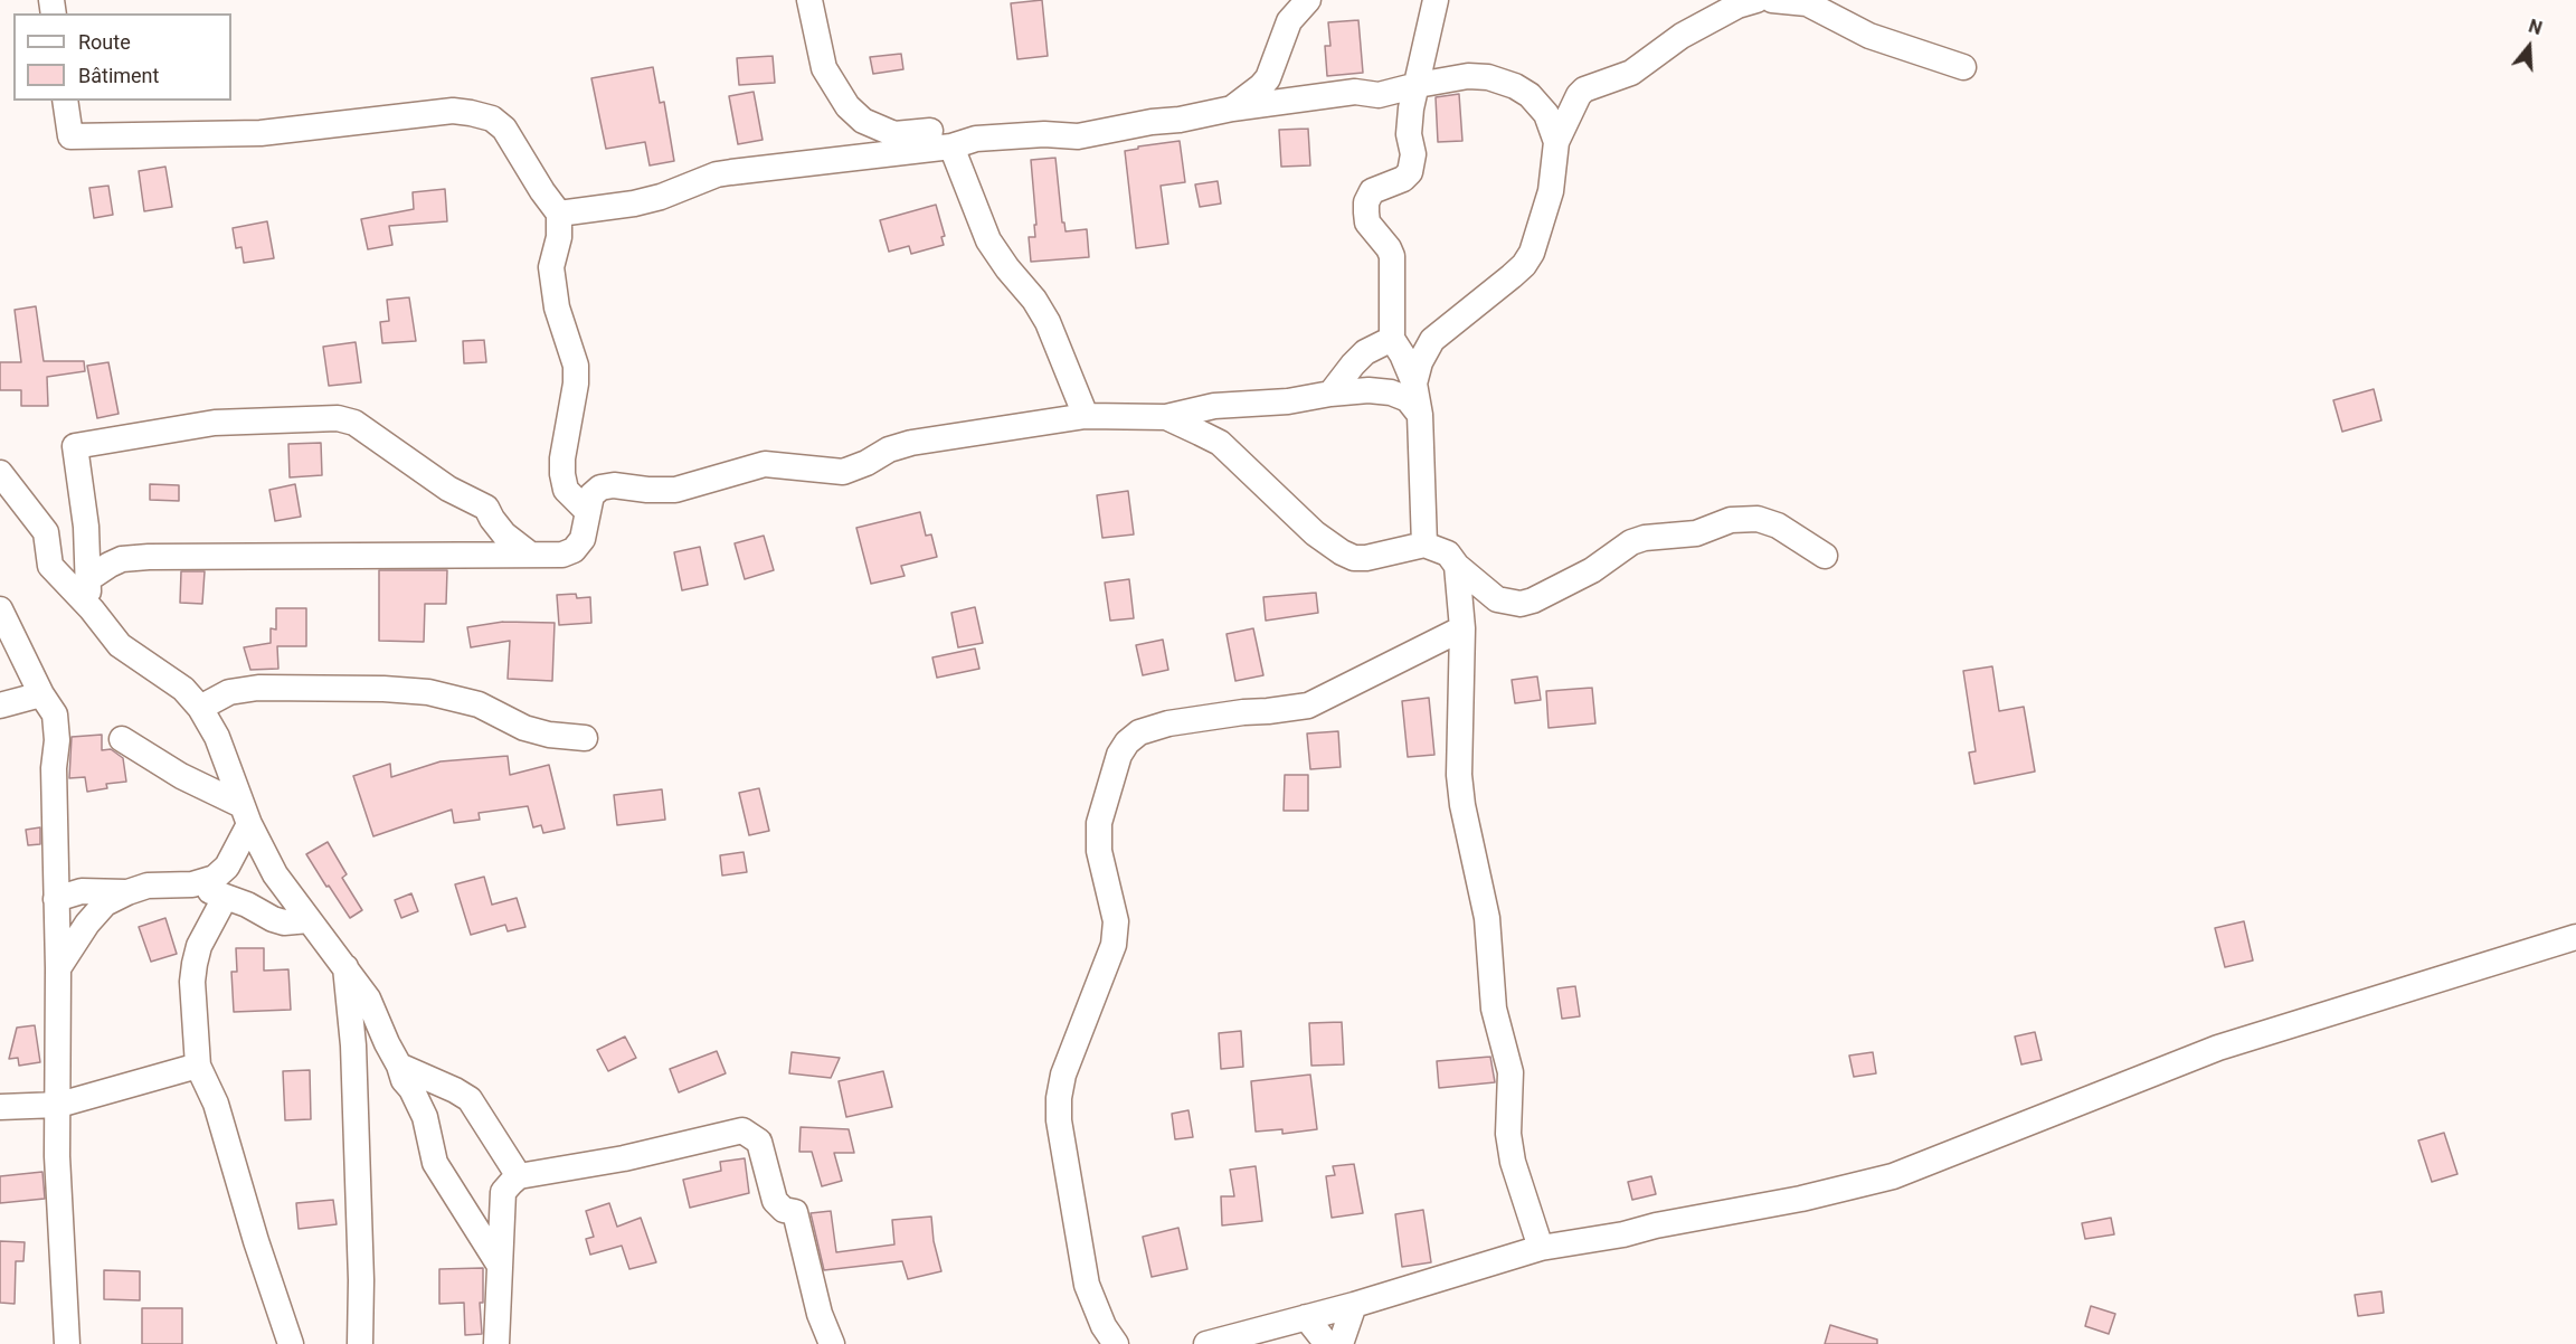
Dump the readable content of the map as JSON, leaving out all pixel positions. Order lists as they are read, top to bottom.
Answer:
{
  "legend": ["Route", "Bâtiment"],
  "north": "top"
}
